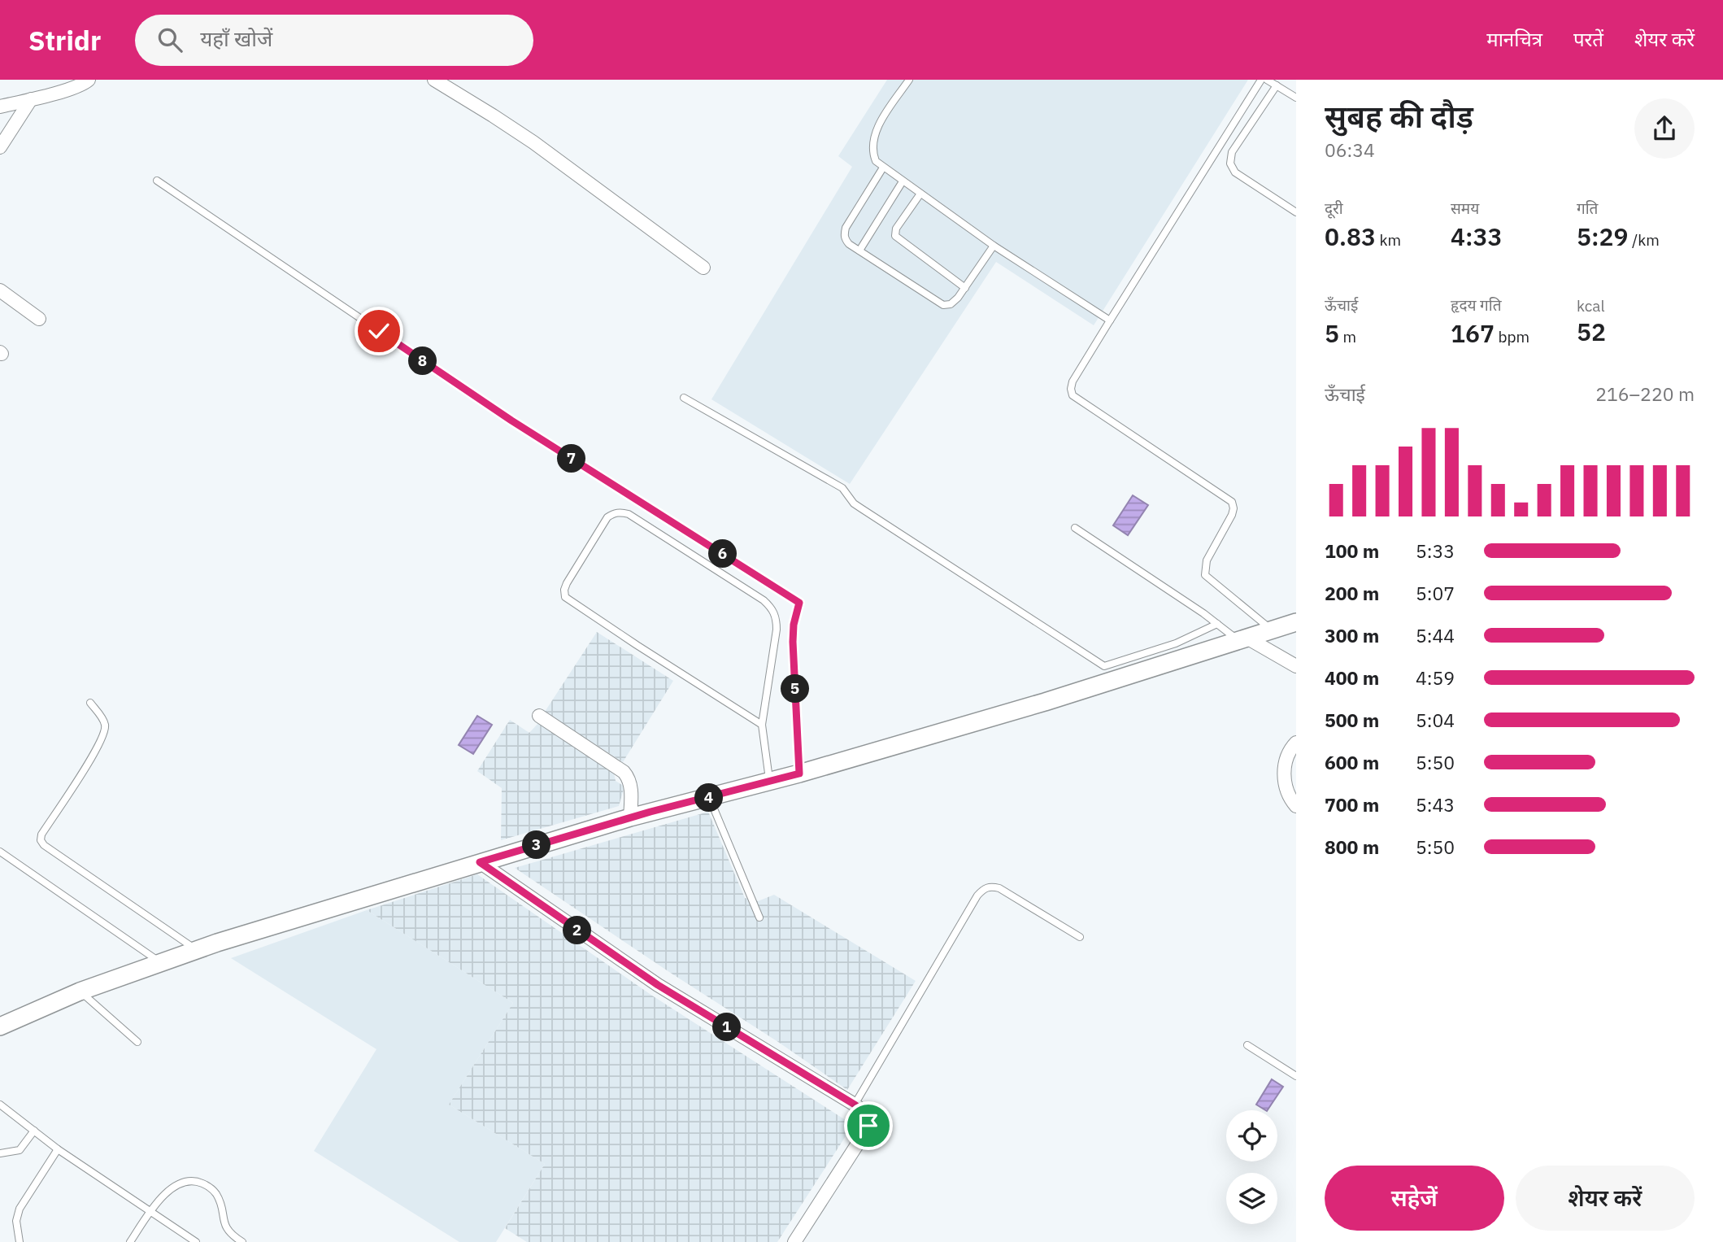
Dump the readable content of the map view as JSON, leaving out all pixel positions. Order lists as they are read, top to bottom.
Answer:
{
  "page": {
    "header": "Stridr",
    "search": "यहाँ खोजें",
    "nav": ["मानचित्र", "परतें", "शेयर करें"],
    "heading": ["सुबह की दौड़", "06:34"],
    "stats": [
      ["दूरी", "0.83 km"],
      ["समय", "4:33"],
      ["गति", "5:29 /km"],
      ["ऊँचाई", "5 m"],
      ["हृदय गति", "167 bpm"],
      ["kcal", "52"]
    ],
    "pins": [
      "8",
      "7",
      "6",
      "5",
      "4",
      "3",
      "2",
      "1"
    ],
    "chart": ["ऊँचाई", "216–220 m"],
    "list": [
      {
        "name": "100 m",
        "note": "5:33"
      },
      {
        "name": "200 m",
        "note": "5:07"
      },
      {
        "name": "300 m",
        "note": "5:44"
      },
      {
        "name": "400 m",
        "note": "4:59"
      },
      {
        "name": "500 m",
        "note": "5:04"
      },
      {
        "name": "600 m",
        "note": "5:50"
      },
      {
        "name": "700 m",
        "note": "5:43"
      },
      {
        "name": "800 m",
        "note": "5:50"
      }
    ],
    "buttons": ["सहेजें", "शेयर करें"]
  }
}
